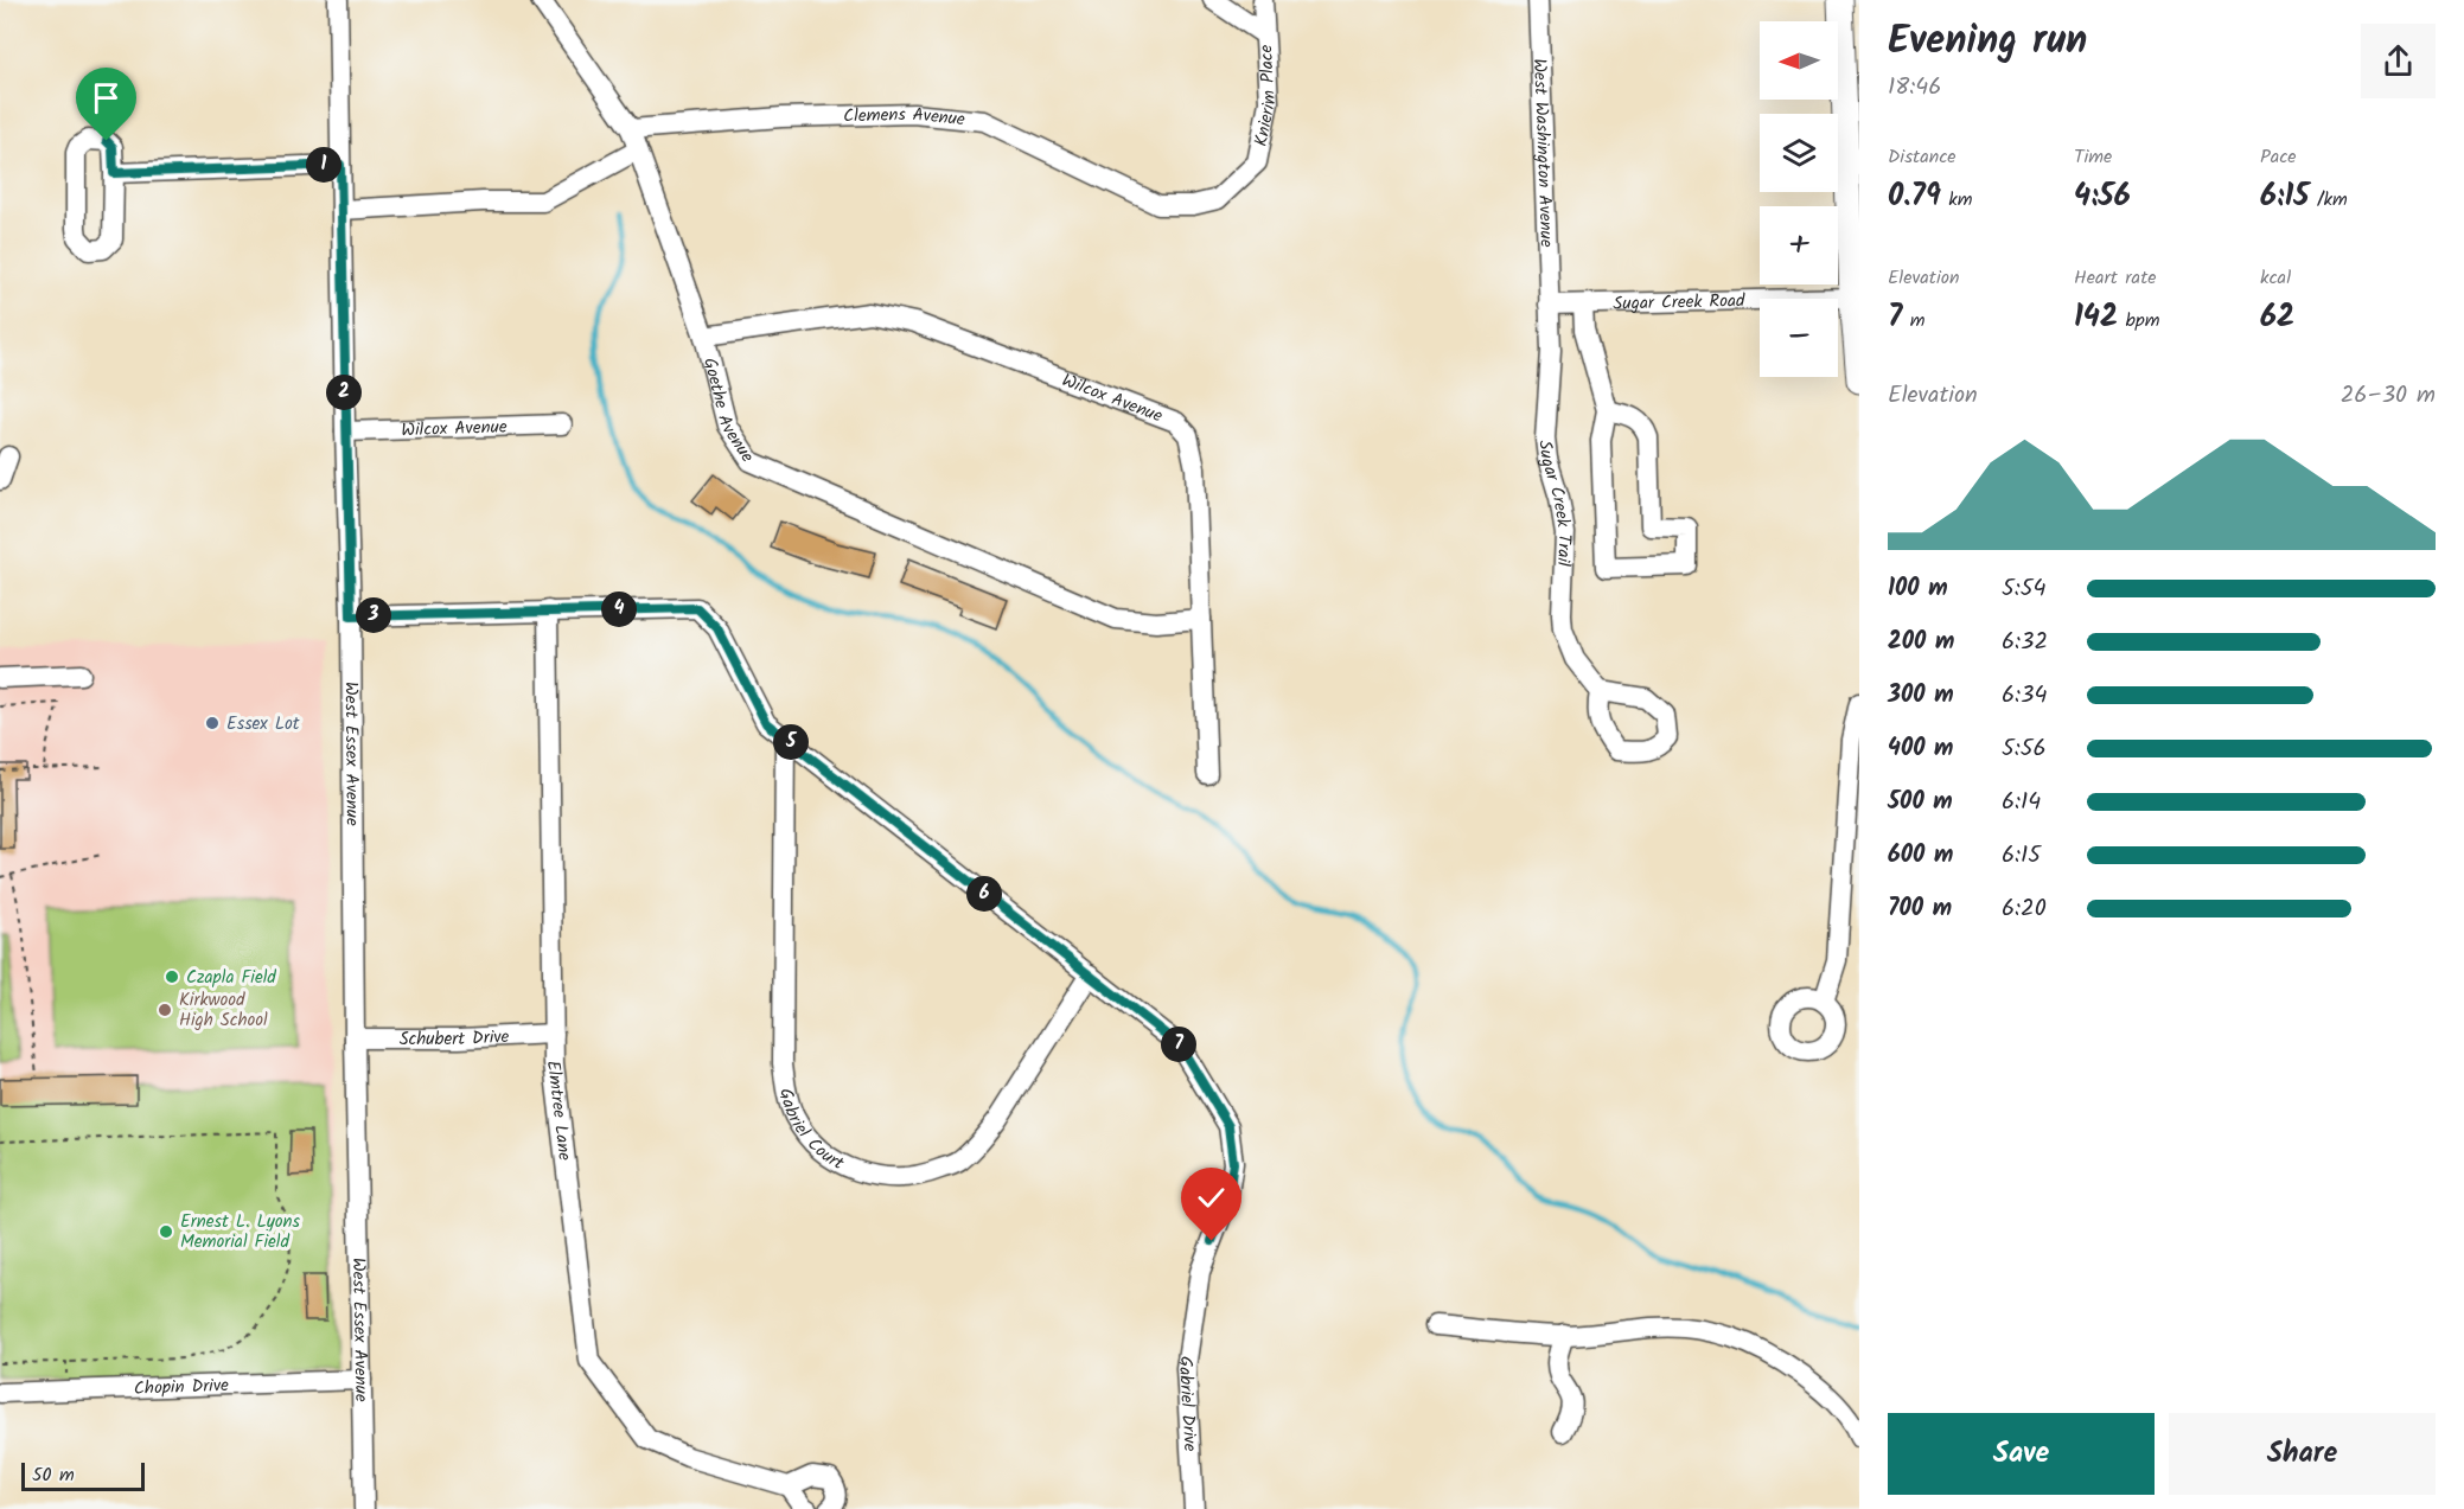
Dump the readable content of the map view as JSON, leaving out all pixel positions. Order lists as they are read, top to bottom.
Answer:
{
  "streets": {
    "street": [
      "Knierim Place",
      "Clemens Avenue",
      "West Washington Avenue",
      "Sugar Creek Road",
      "Wilcox Avenue",
      "Goethe Avenue",
      "Sugar Creek Trail",
      "West Essex Avenue",
      "Schubert Drive",
      "Elmtree Lane",
      "Gabriel Court",
      "Chopin Drive",
      "Gabriel Drive"
    ]
  },
  "crossings": [
    ["Knierim Place", "Clemens Avenue"],
    ["Clemens Avenue", "Goethe Avenue"],
    ["West Washington Avenue", "Sugar Creek Road"],
    ["West Washington Avenue", "Sugar Creek Trail"],
    ["Sugar Creek Road", "Sugar Creek Trail"],
    ["Wilcox Avenue", "Goethe Avenue"],
    ["Wilcox Avenue", "West Essex Avenue"],
    ["West Essex Avenue", "Schubert Drive"],
    ["West Essex Avenue", "Chopin Drive"],
    ["West Essex Avenue", "Gabriel Drive"],
    ["Schubert Drive", "Elmtree Lane"],
    ["Elmtree Lane", "Gabriel Drive"],
    ["Gabriel Court", "Gabriel Drive"]
  ],
  "places": [
    "Essex Lot",
    "Czapla Field",
    "Kirkwood High School",
    "Ernest L. Lyons Memorial Field"
  ],
  "scale_bar": "50 m",
  "north": "left",
  "page": {
    "heading": ["Evening run", "18:46"],
    "map_buttons": ["+", "−"],
    "stats": [
      ["Distance", "0.79 km"],
      ["Time", "4:56"],
      ["Pace", "6:15 /km"],
      ["Elevation", "7 m"],
      ["Heart rate", "142 bpm"],
      ["kcal", "62"]
    ],
    "pins": [
      "1",
      "2",
      "4",
      "3",
      "5",
      "6",
      "7"
    ],
    "chart": ["Elevation", "26–30 m"],
    "list": [
      {
        "name": "100 m",
        "note": "5:54"
      },
      {
        "name": "200 m",
        "note": "6:32"
      },
      {
        "name": "300 m",
        "note": "6:34"
      },
      {
        "name": "400 m",
        "note": "5:56"
      },
      {
        "name": "500 m",
        "note": "6:14"
      },
      {
        "name": "600 m",
        "note": "6:15"
      },
      {
        "name": "700 m",
        "note": "6:20"
      }
    ],
    "buttons": ["Save", "Share"],
    "scale": "50 m"
  }
}
